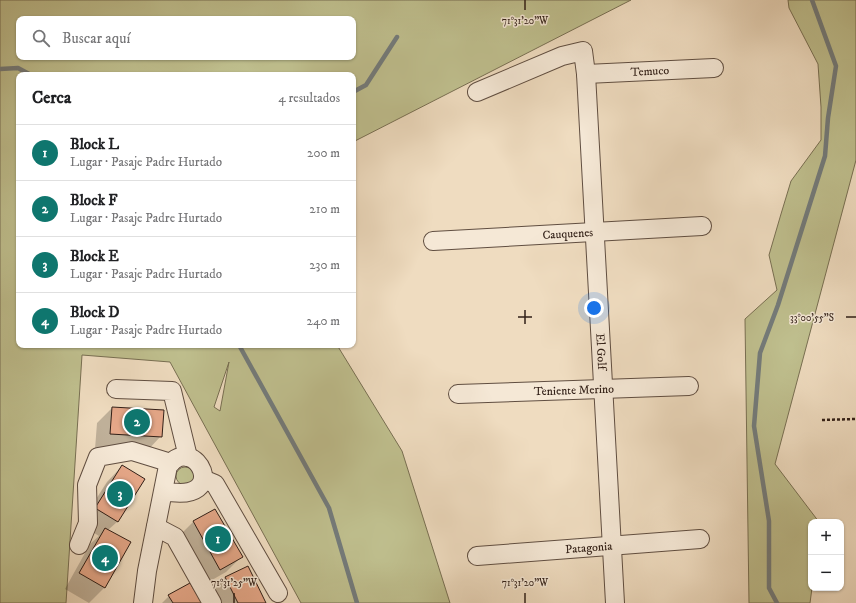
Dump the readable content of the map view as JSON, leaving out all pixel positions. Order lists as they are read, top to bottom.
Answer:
{
  "streets": {
    "street": [
      "Temuco",
      "Cauquenes",
      "El Golf",
      "Teniente Merino",
      "Patagonia"
    ]
  },
  "crossings": [
    ["Temuco", "El Golf"],
    ["Cauquenes", "El Golf"],
    ["El Golf", "Teniente Merino"],
    ["El Golf", "Patagonia"]
  ],
  "page": {
    "search": "Buscar aquí",
    "heading": ["Cerca", "4 resultados"],
    "list": [
      {
        "mark": "1",
        "name": "Block L",
        "note": "Lugar · Pasaje Padre Hurtado",
        "value": "200 m"
      },
      {
        "mark": "2",
        "name": "Block F",
        "note": "Lugar · Pasaje Padre Hurtado",
        "value": "210 m"
      },
      {
        "mark": "3",
        "name": "Block E",
        "note": "Lugar · Pasaje Padre Hurtado",
        "value": "230 m"
      },
      {
        "mark": "4",
        "name": "Block D",
        "note": "Lugar · Pasaje Padre Hurtado",
        "value": "240 m"
      }
    ],
    "pins": [
      "2",
      "3",
      "1",
      "4"
    ],
    "map_buttons": ["+", "−"]
  },
  "coordinates": ["71°31'20\"W", "33°00'55\"S", "71°31'25\"W"]
}
